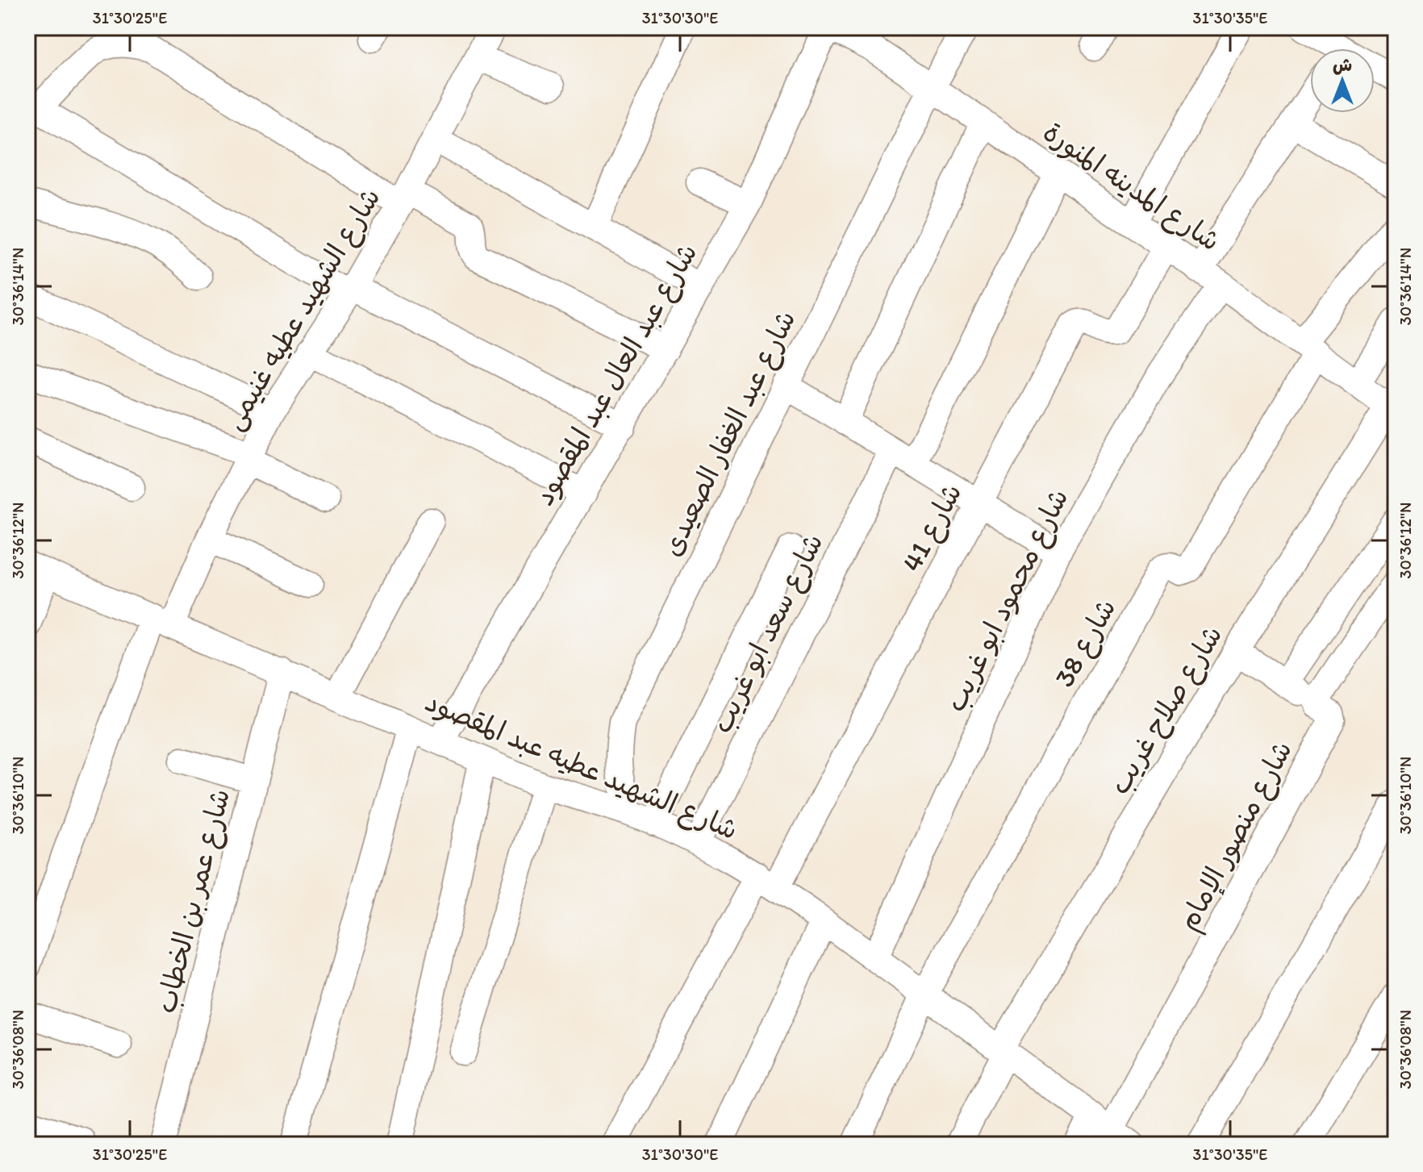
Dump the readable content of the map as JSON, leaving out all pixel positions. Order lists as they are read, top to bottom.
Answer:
{
  "streets": {
    "street": [
      "شارع المدينه المنورة",
      "شارع الشهيد عطيه غنيمى",
      "شارع عبد العال عبد المقصود",
      "شارع عبد الغفار الصعيدى",
      "شارع 41",
      "شارع محمود ابو غريب",
      "شارع سعد ابو غريب",
      "شارع 38",
      "شارع صلاح غريب",
      "شارع الشهيد عطيه عبد المقصود",
      "شارع منصور الإمام",
      "شارع عمر بن الخطاب"
    ]
  },
  "crossings": [
    ["شارع المدينه المنورة", "شارع عبد العال عبد المقصود"],
    ["شارع المدينه المنورة", "شارع عبد الغفار الصعيدى"],
    ["شارع المدينه المنورة", "شارع 41"],
    ["شارع المدينه المنورة", "شارع محمود ابو غريب"],
    ["شارع المدينه المنورة", "شارع سعد ابو غريب"],
    ["شارع المدينه المنورة", "شارع 38"],
    ["شارع المدينه المنورة", "شارع صلاح غريب"],
    ["شارع الشهيد عطيه غنيمى", "شارع الشهيد عطيه عبد المقصود"],
    ["شارع عبد العال عبد المقصود", "شارع الشهيد عطيه عبد المقصود"],
    ["شارع عبد الغفار الصعيدى", "شارع الشهيد عطيه عبد المقصود"],
    ["شارع 41", "شارع الشهيد عطيه عبد المقصود"],
    ["شارع محمود ابو غريب", "شارع الشهيد عطيه عبد المقصود"],
    ["شارع سعد ابو غريب", "شارع الشهيد عطيه عبد المقصود"],
    ["شارع 38", "شارع الشهيد عطيه عبد المقصود"],
    ["شارع صلاح غريب", "شارع الشهيد عطيه عبد المقصود"],
    ["شارع الشهيد عطيه عبد المقصود", "شارع منصور الإمام"],
    ["شارع الشهيد عطيه عبد المقصود", "شارع عمر بن الخطاب"]
  ],
  "north": "top",
  "coordinates": [
    "31°30'25\"E",
    "31°30'30\"E",
    "31°30'35\"E",
    "30°36'14\"N",
    "30°36'12\"N",
    "30°36'10\"N",
    "30°36'08\"N"
  ]
}
